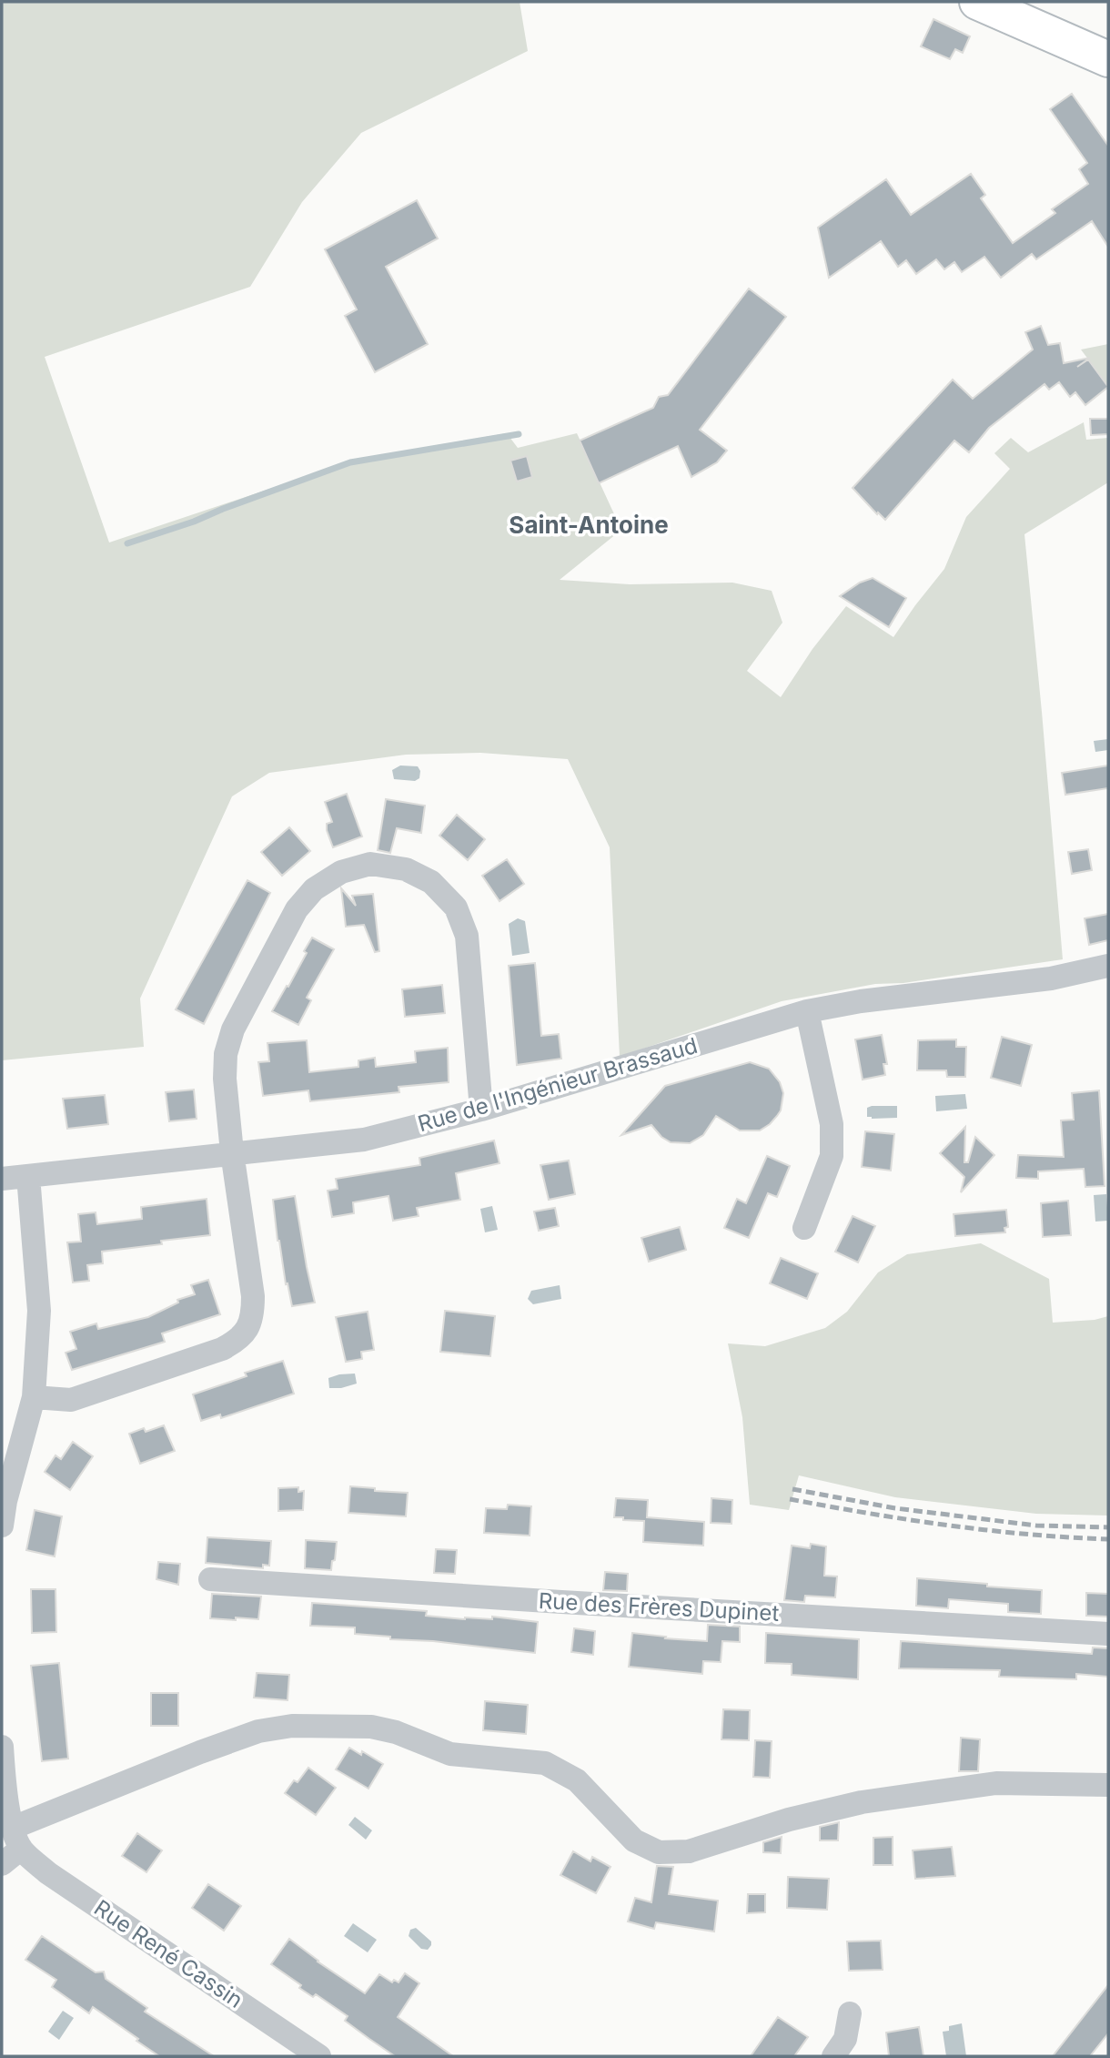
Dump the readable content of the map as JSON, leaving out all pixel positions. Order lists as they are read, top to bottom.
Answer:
{
  "streets": {
    "street": ["Rue de l'Ingénieur Brassaud", "Rue des Frères Dupinet", "Rue René Cassin"]
  },
  "districts": ["Saint-Antoine"]
}
